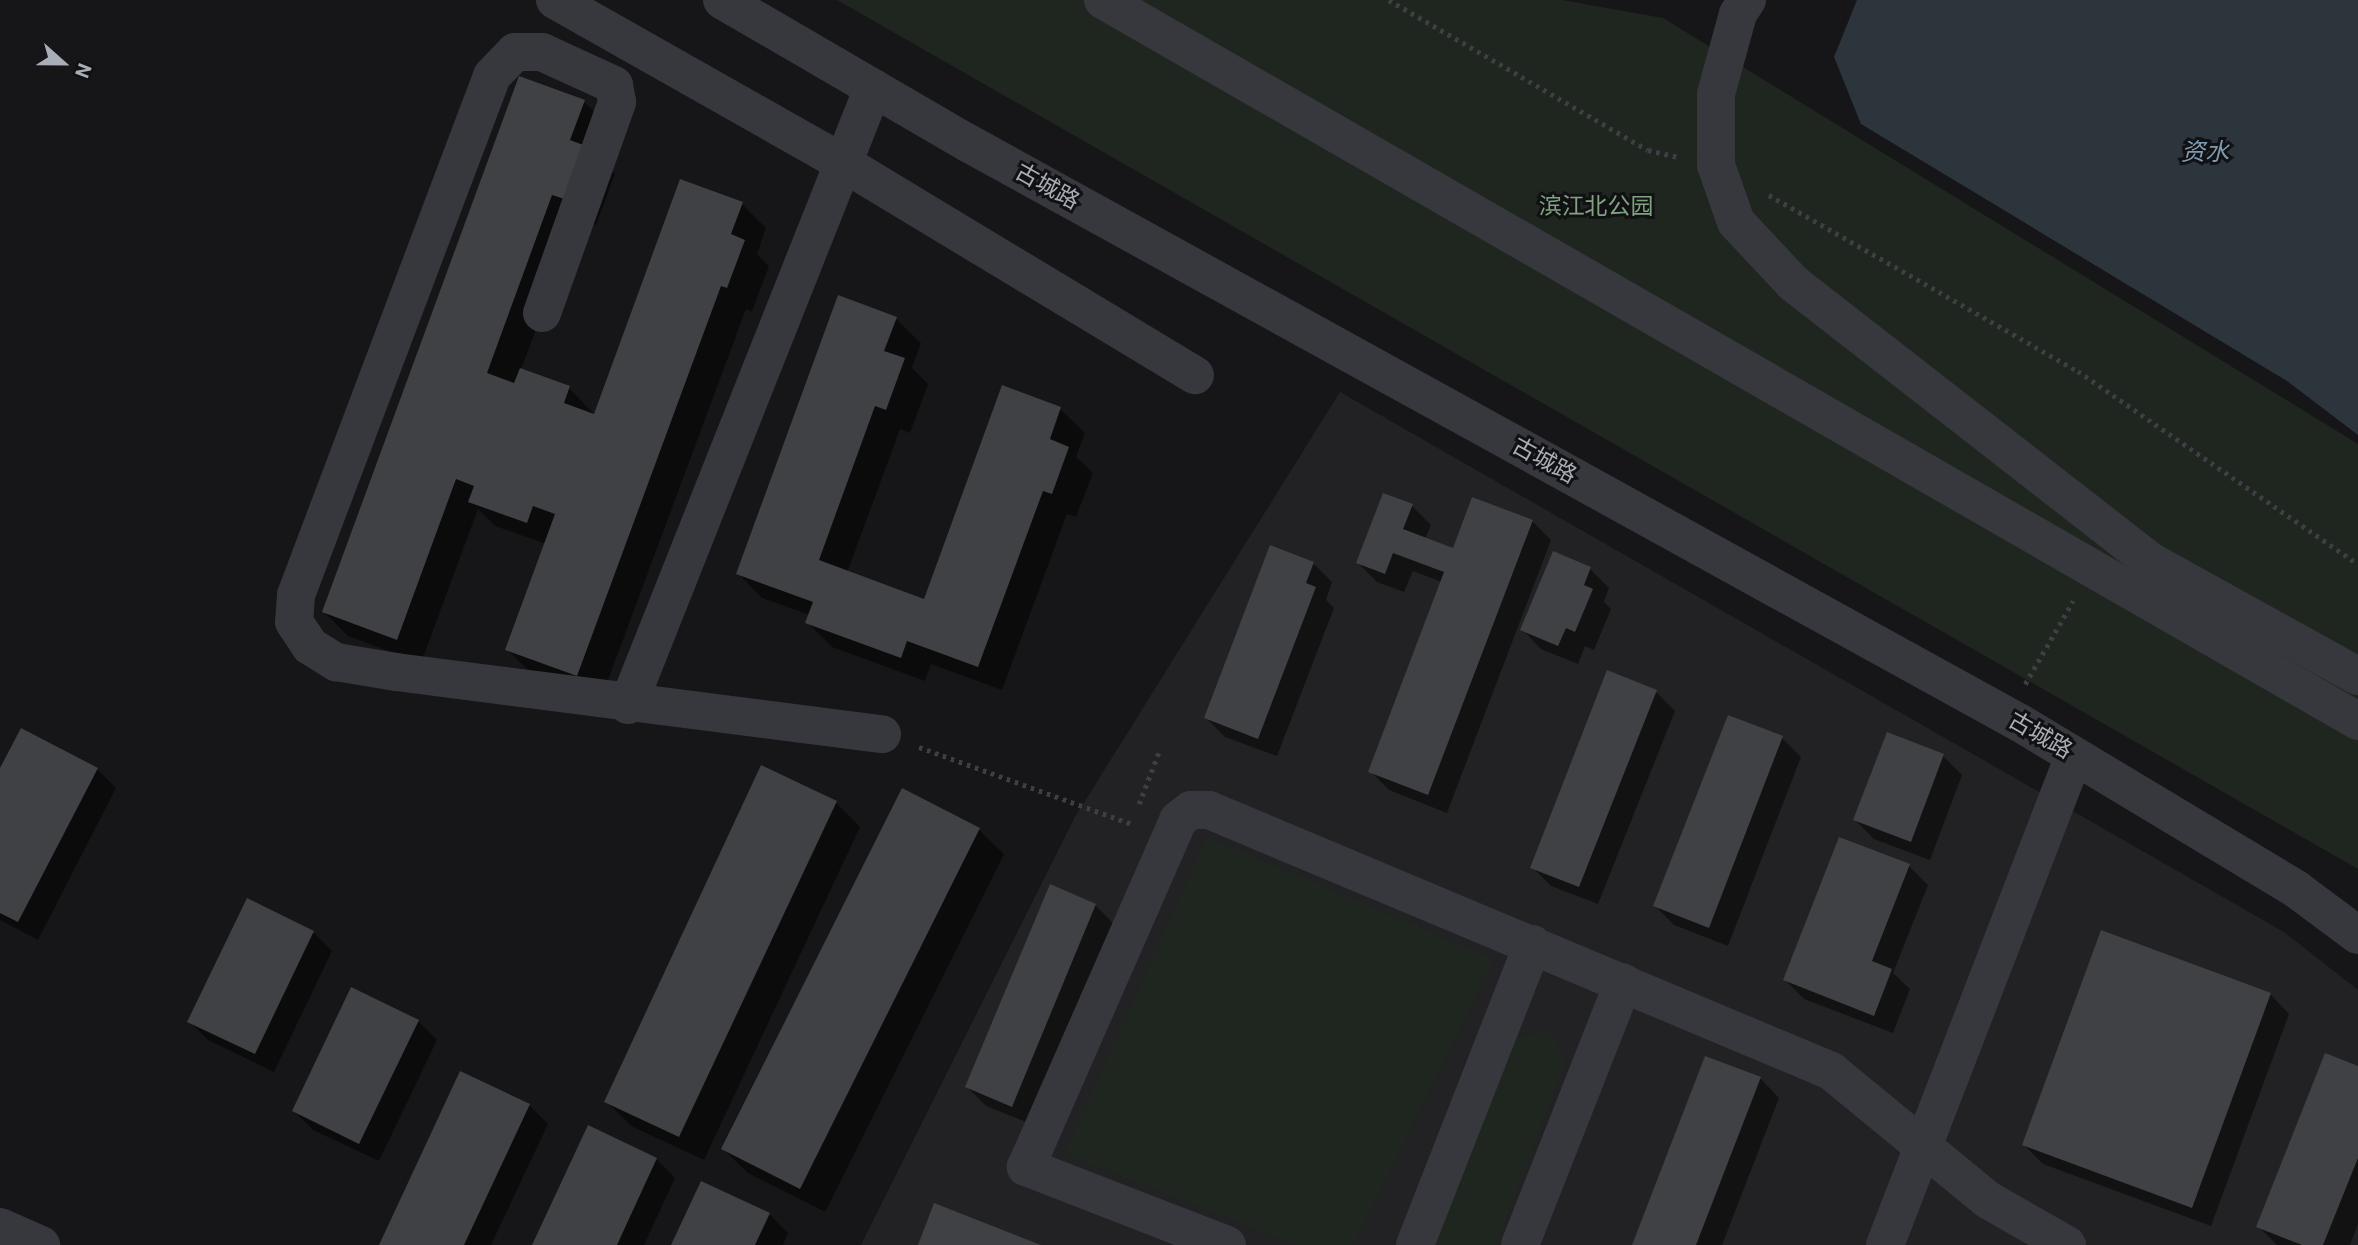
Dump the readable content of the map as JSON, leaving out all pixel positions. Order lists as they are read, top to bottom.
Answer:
{
  "streets": {
    "street": ["古城路"]
  },
  "water": ["资水"],
  "parks": ["滨江北公园"],
  "north": "right"
}
